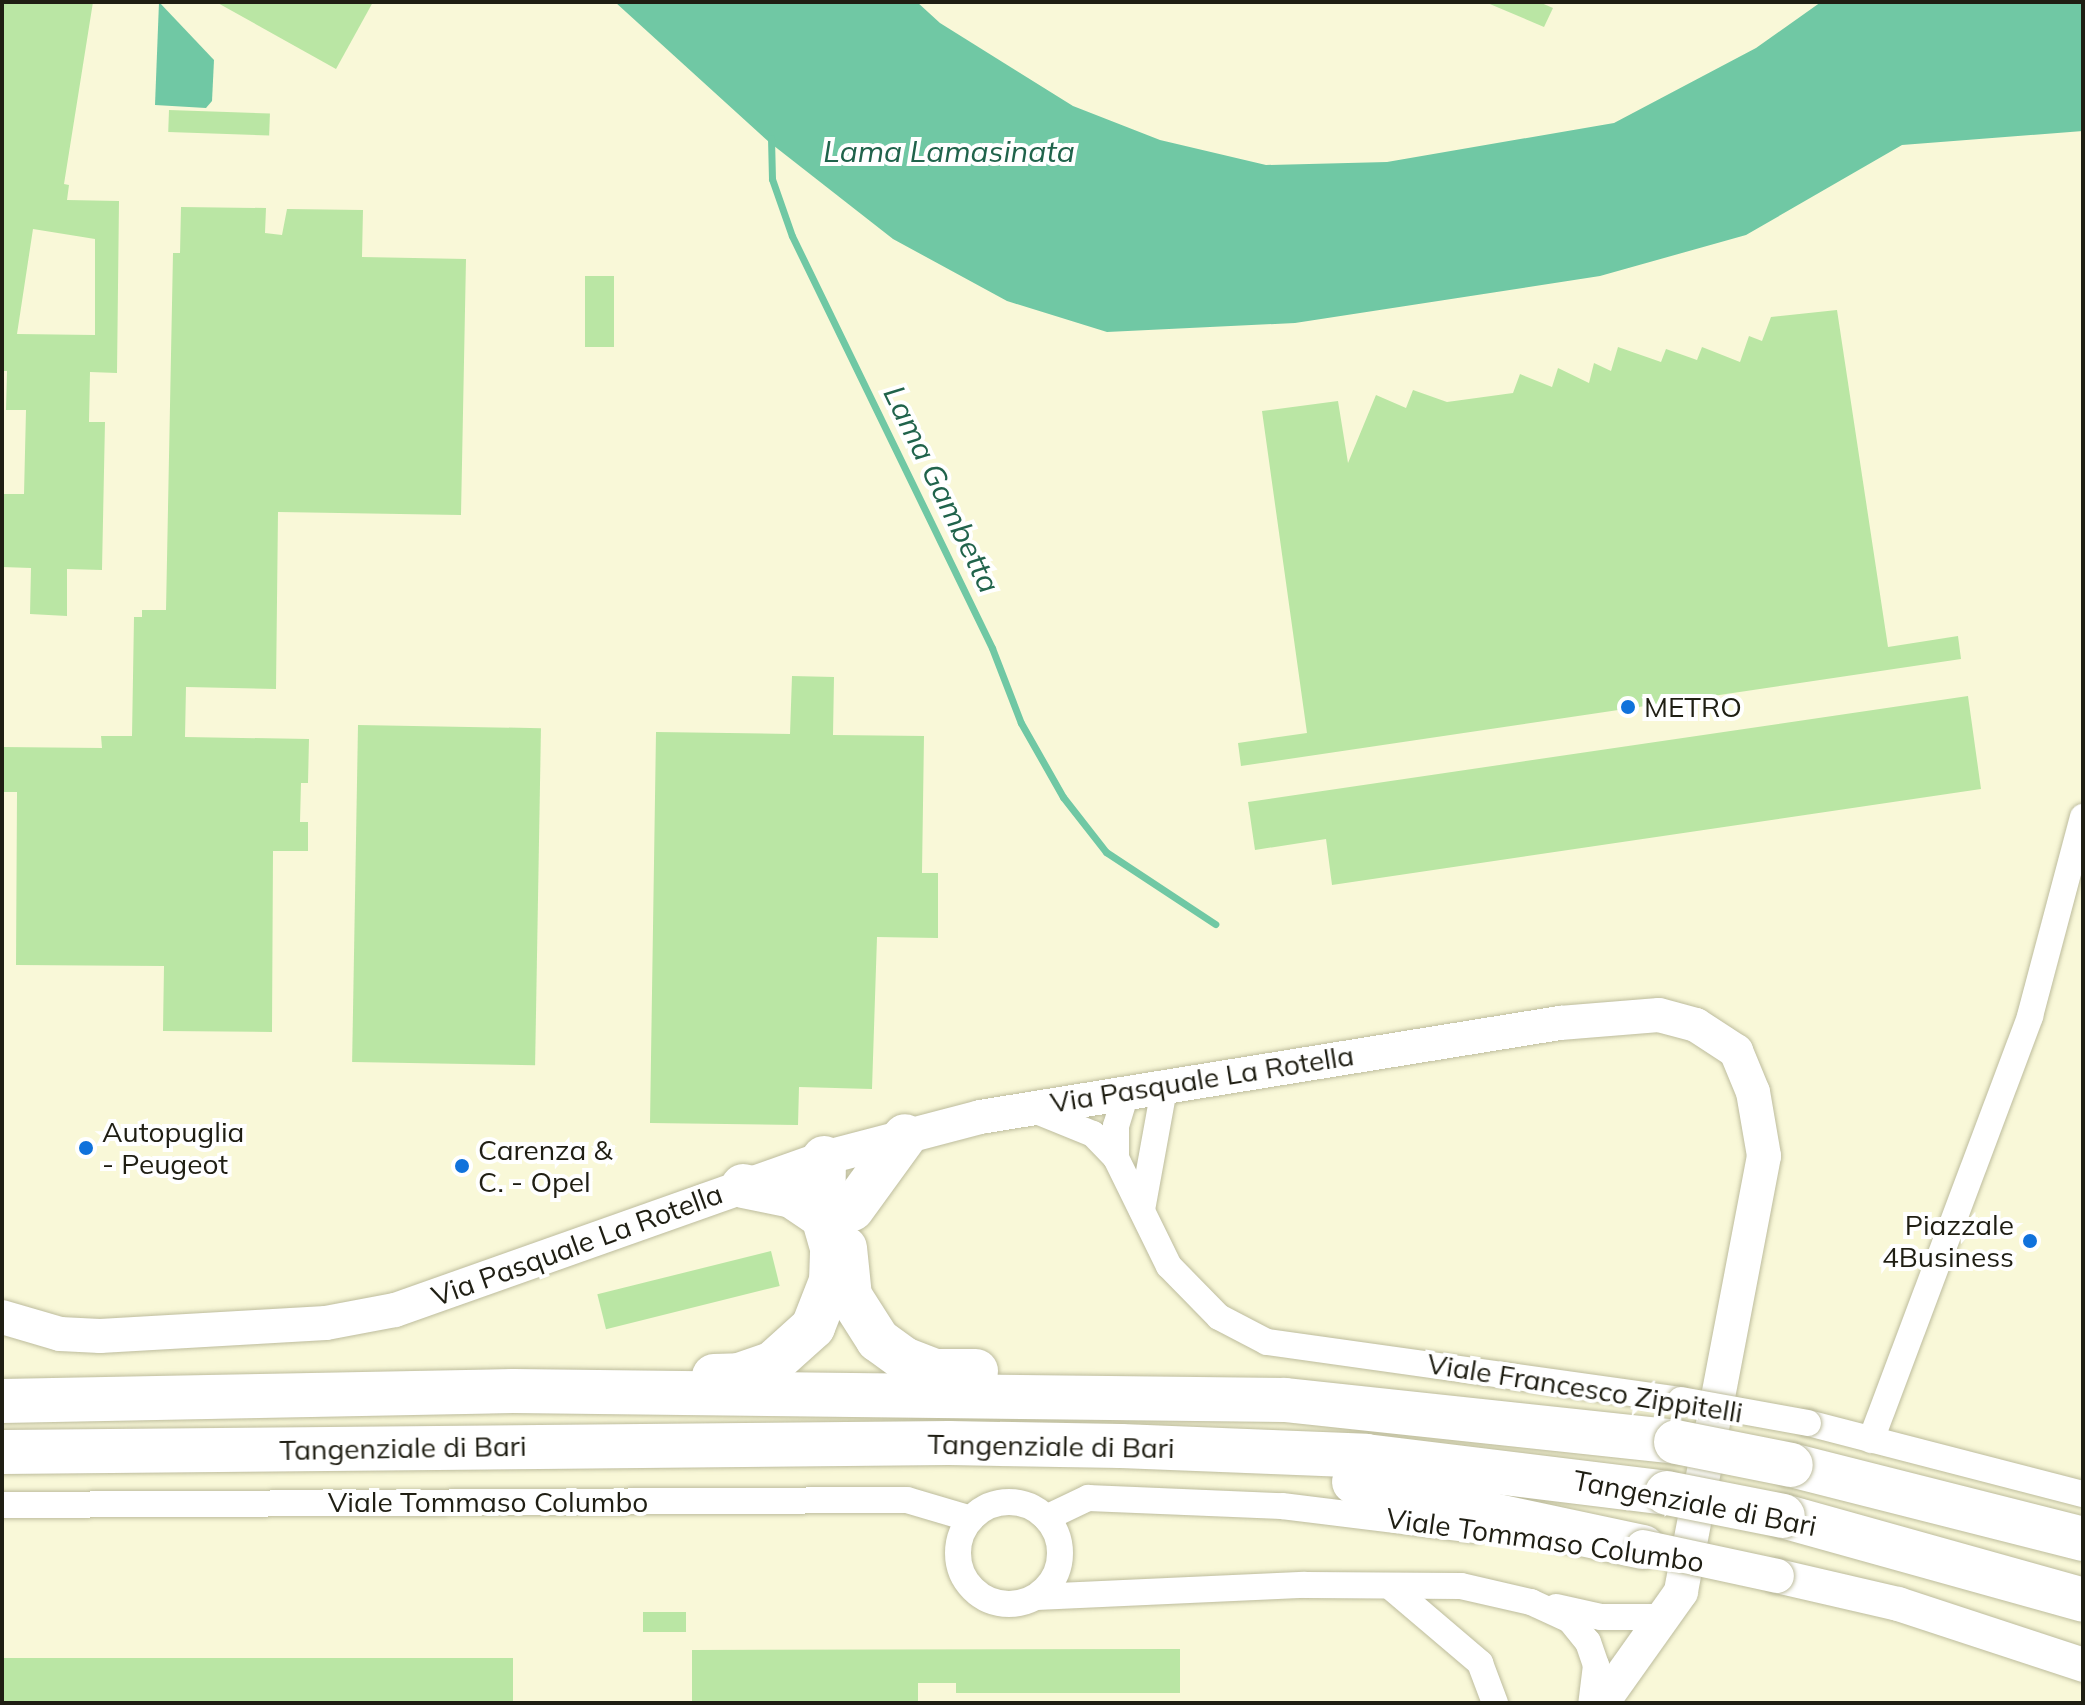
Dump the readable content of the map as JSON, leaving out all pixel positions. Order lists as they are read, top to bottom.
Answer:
{
  "streets": {
    "highway": ["Tangenziale di Bari"],
    "street": ["Via Pasquale La Rotella", "Viale Francesco Zippitelli", "Viale Tommaso Columbo"]
  },
  "crossings": [
    ["Viale Francesco Zippitelli", "Tangenziale di Bari"]
  ],
  "water": ["Lama Lamasinata", "Lama Gambetta"],
  "places": [
    "METRO",
    "Autopuglia - Peugeot",
    "Carenza & C. - Opel",
    "Piazzale 4Business"
  ]
}
